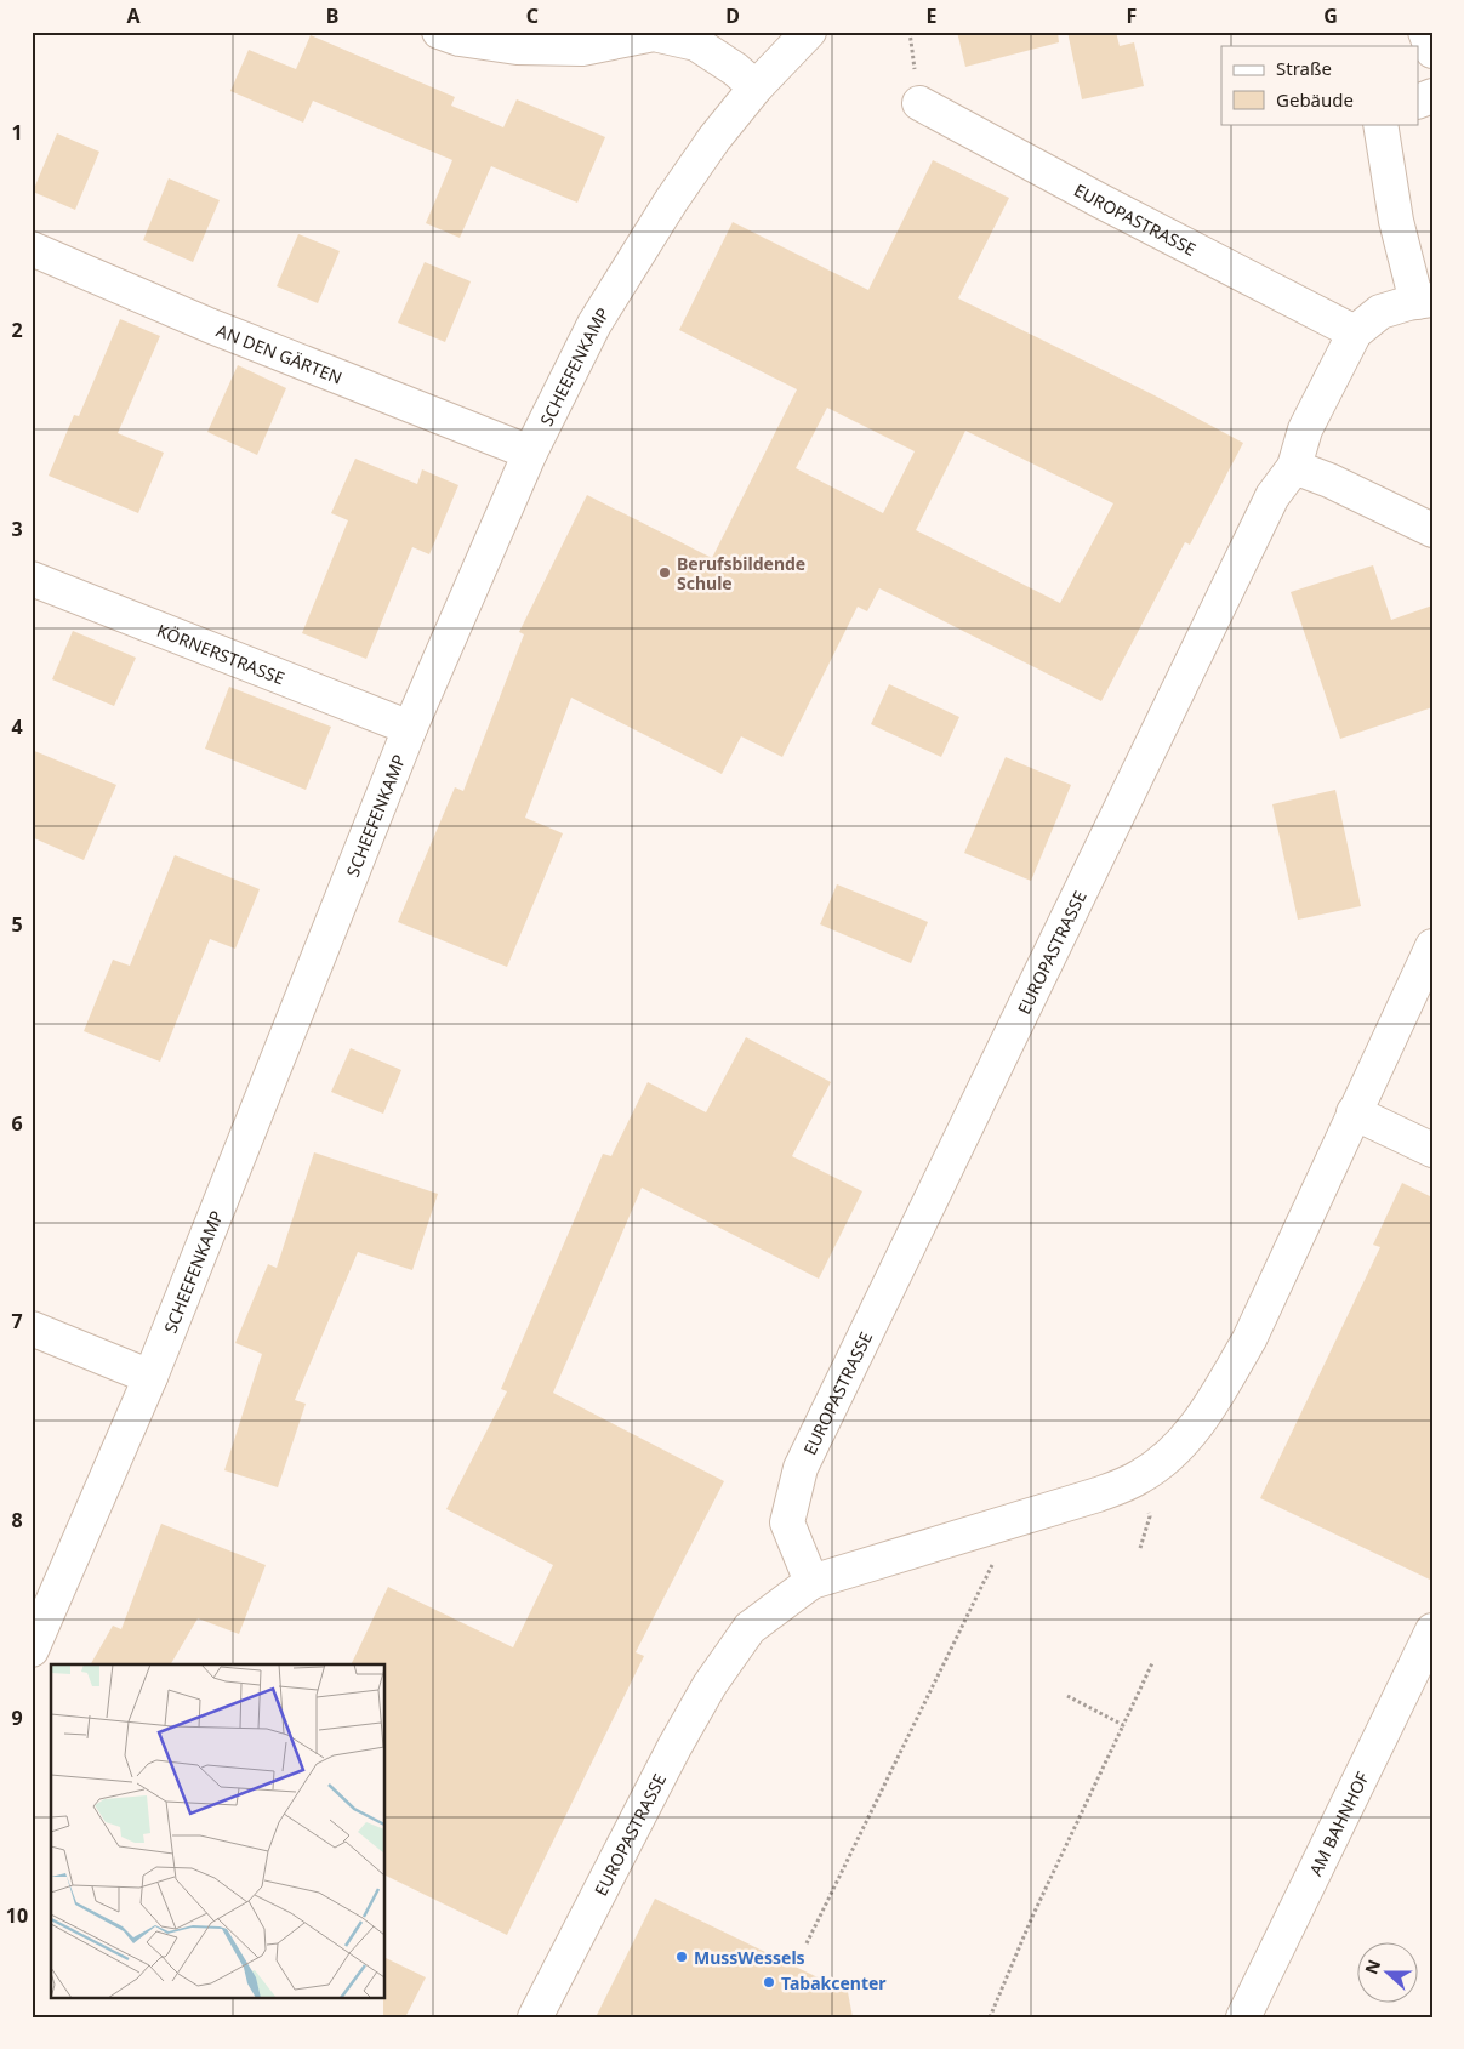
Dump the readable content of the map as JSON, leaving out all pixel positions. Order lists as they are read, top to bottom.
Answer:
{
  "streets": {
    "street": [
      "EUROPASTRASSE",
      "AN DEN GÄRTEN",
      "SCHEEFENKAMP",
      "KÖRNERSTRASSE",
      "AM BAHNHOF"
    ]
  },
  "crossings": [
    ["AN DEN GÄRTEN", "SCHEEFENKAMP"],
    ["SCHEEFENKAMP", "KÖRNERSTRASSE"]
  ],
  "places": ["Berufsbildende Schule", "MussWessels", "Tabakcenter"],
  "legend": ["Straße", "Gebäude"],
  "north": "left",
  "grid": {
    "columns": [
      "A",
      "B",
      "C",
      "D",
      "E",
      "F",
      "G"
    ],
    "rows": [
      "1",
      "2",
      "3",
      "4",
      "5",
      "6",
      "7",
      "8",
      "9",
      "10"
    ]
  }
}
